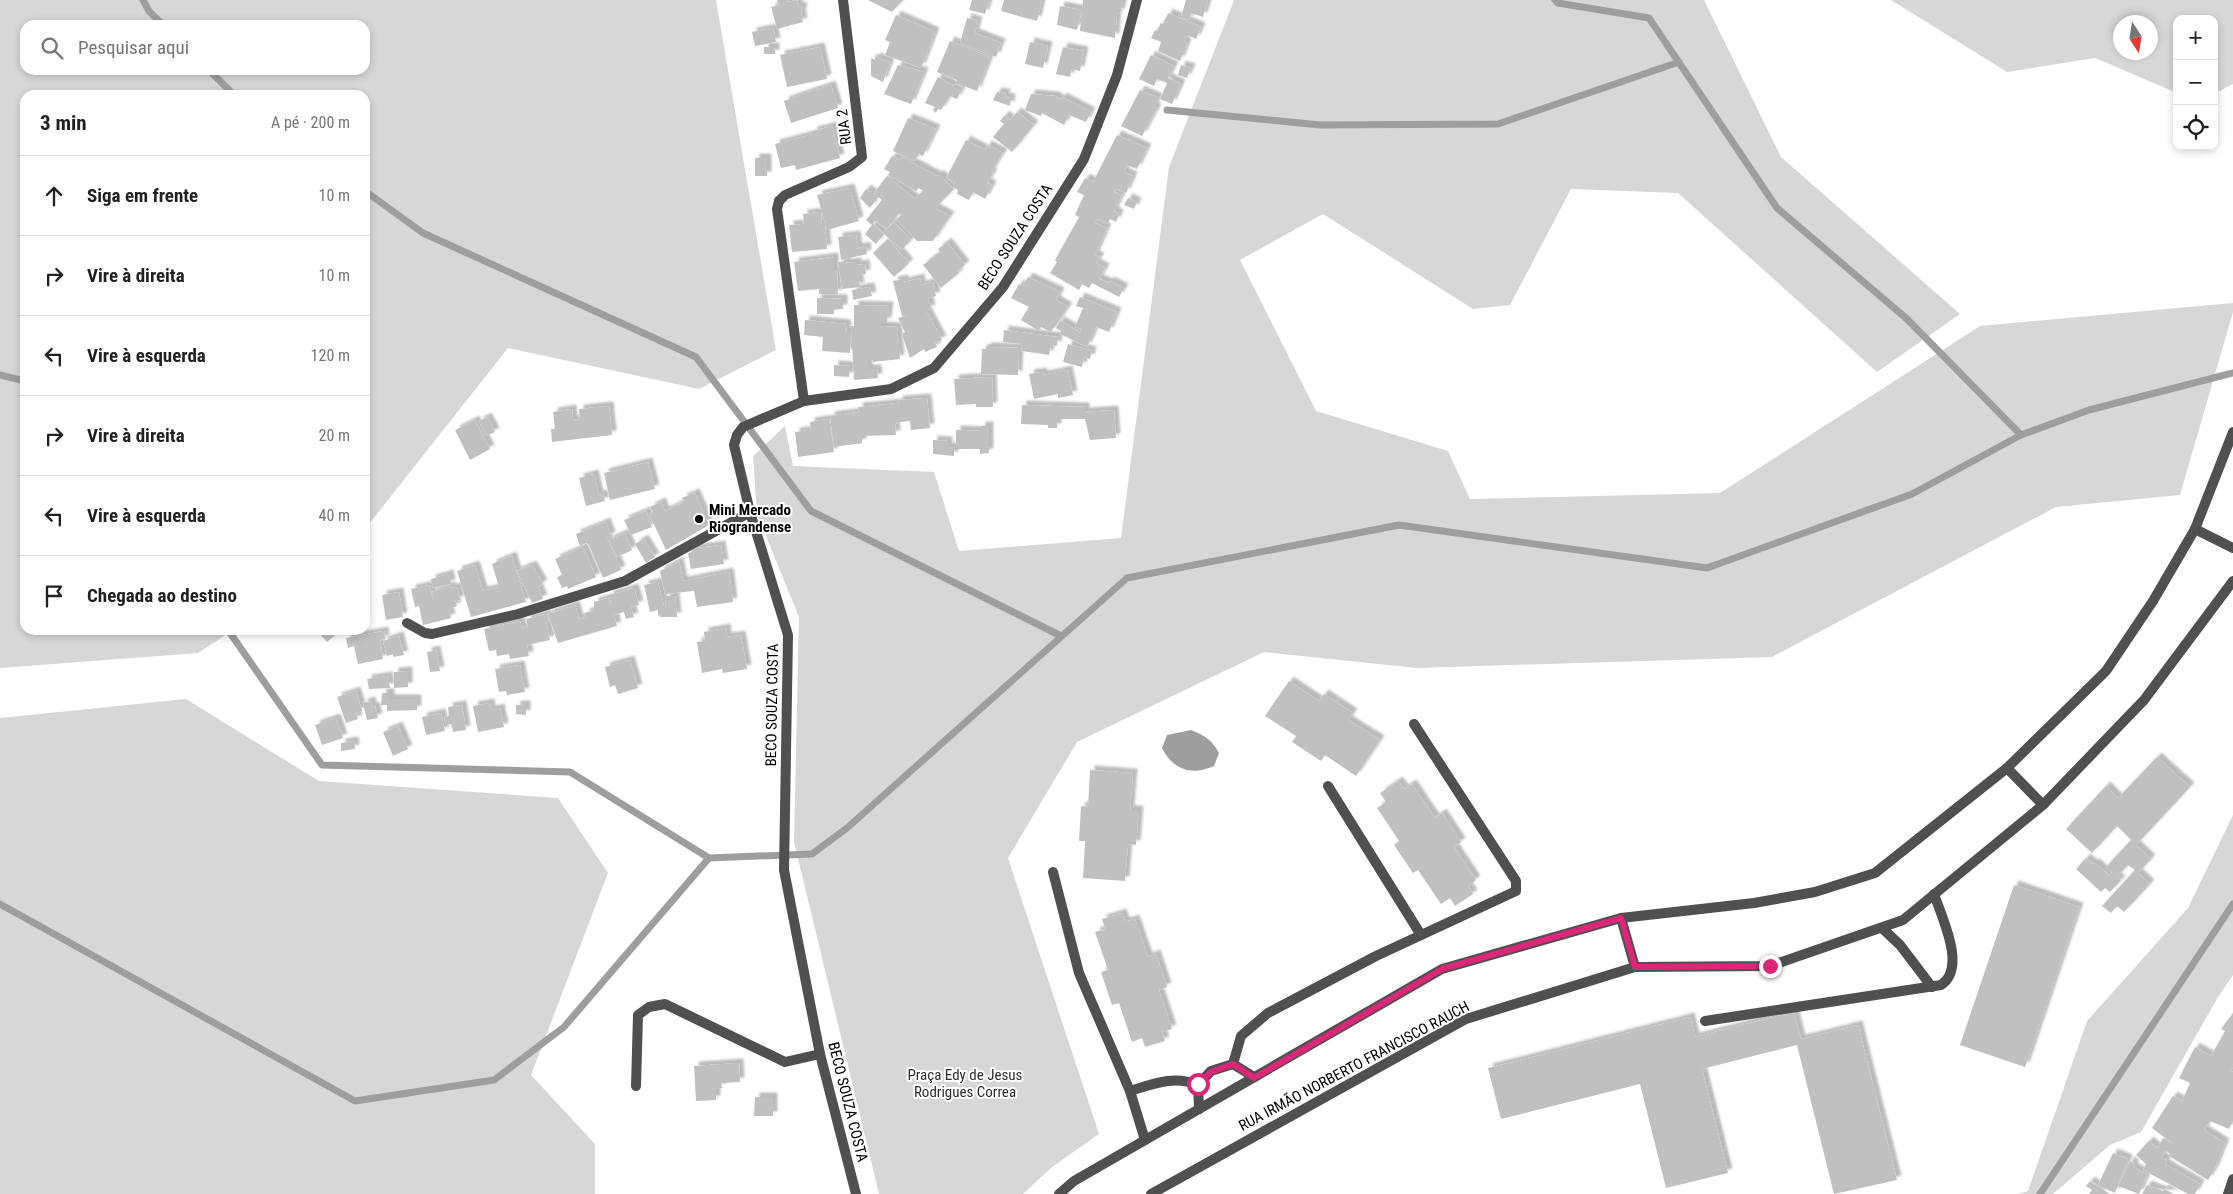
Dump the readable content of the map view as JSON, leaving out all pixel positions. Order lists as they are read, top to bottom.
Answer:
{
  "streets": {
    "street": ["RUA 2", "BECO SOUZA COSTA", "RUA IRMÃO NORBERTO FRANCISCO RAUCH"]
  },
  "crossings": [
    ["RUA 2", "BECO SOUZA COSTA"]
  ],
  "parks": ["Praça Edy de Jesus Rodrigues Correa"],
  "places": ["Mini Mercado Riograndense"],
  "north": "bottom",
  "page": {
    "map_buttons": ["+", "−"],
    "search": "Pesquisar aqui",
    "heading": ["3 min", "A pé · 200 m"],
    "list": [
      ["Siga em frente", "10 m"],
      ["Vire à direita", "10 m"],
      ["Vire à esquerda", "120 m"],
      ["Vire à direita", "20 m"],
      ["Vire à esquerda", "40 m"],
      "Chegada ao destino"
    ]
  }
}
